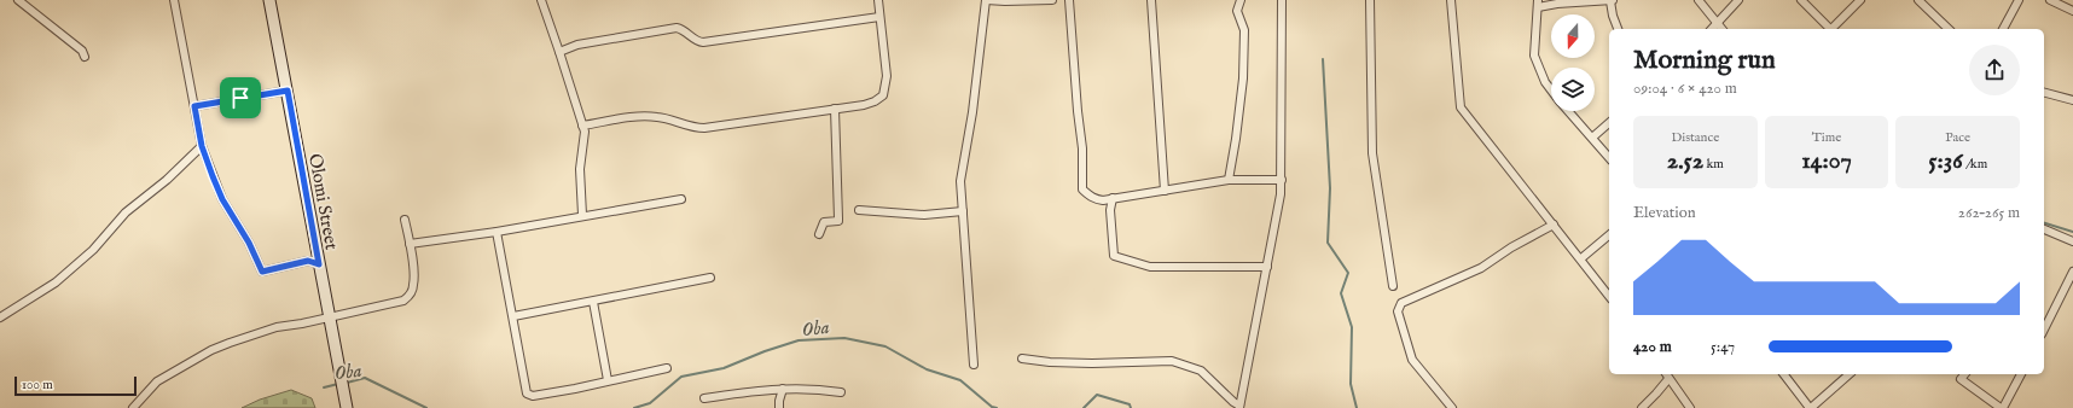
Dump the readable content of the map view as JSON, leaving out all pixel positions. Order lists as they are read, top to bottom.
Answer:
{
  "streets": {
    "main road": ["Olomi Street"]
  },
  "water": ["Oba"],
  "scale_bar": "100 m",
  "north": "bottom",
  "page": {
    "heading": ["Morning run", "09:04 · 6 × 420 m"],
    "stats": [
      ["Distance", "2.52 km"],
      ["Time", "14:07"],
      ["Pace", "5:36 /km"]
    ],
    "chart": ["Elevation", "262–265 m"],
    "list": [
      {
        "name": "420 m",
        "note": "5:47"
      }
    ],
    "scale": "100 m"
  }
}
